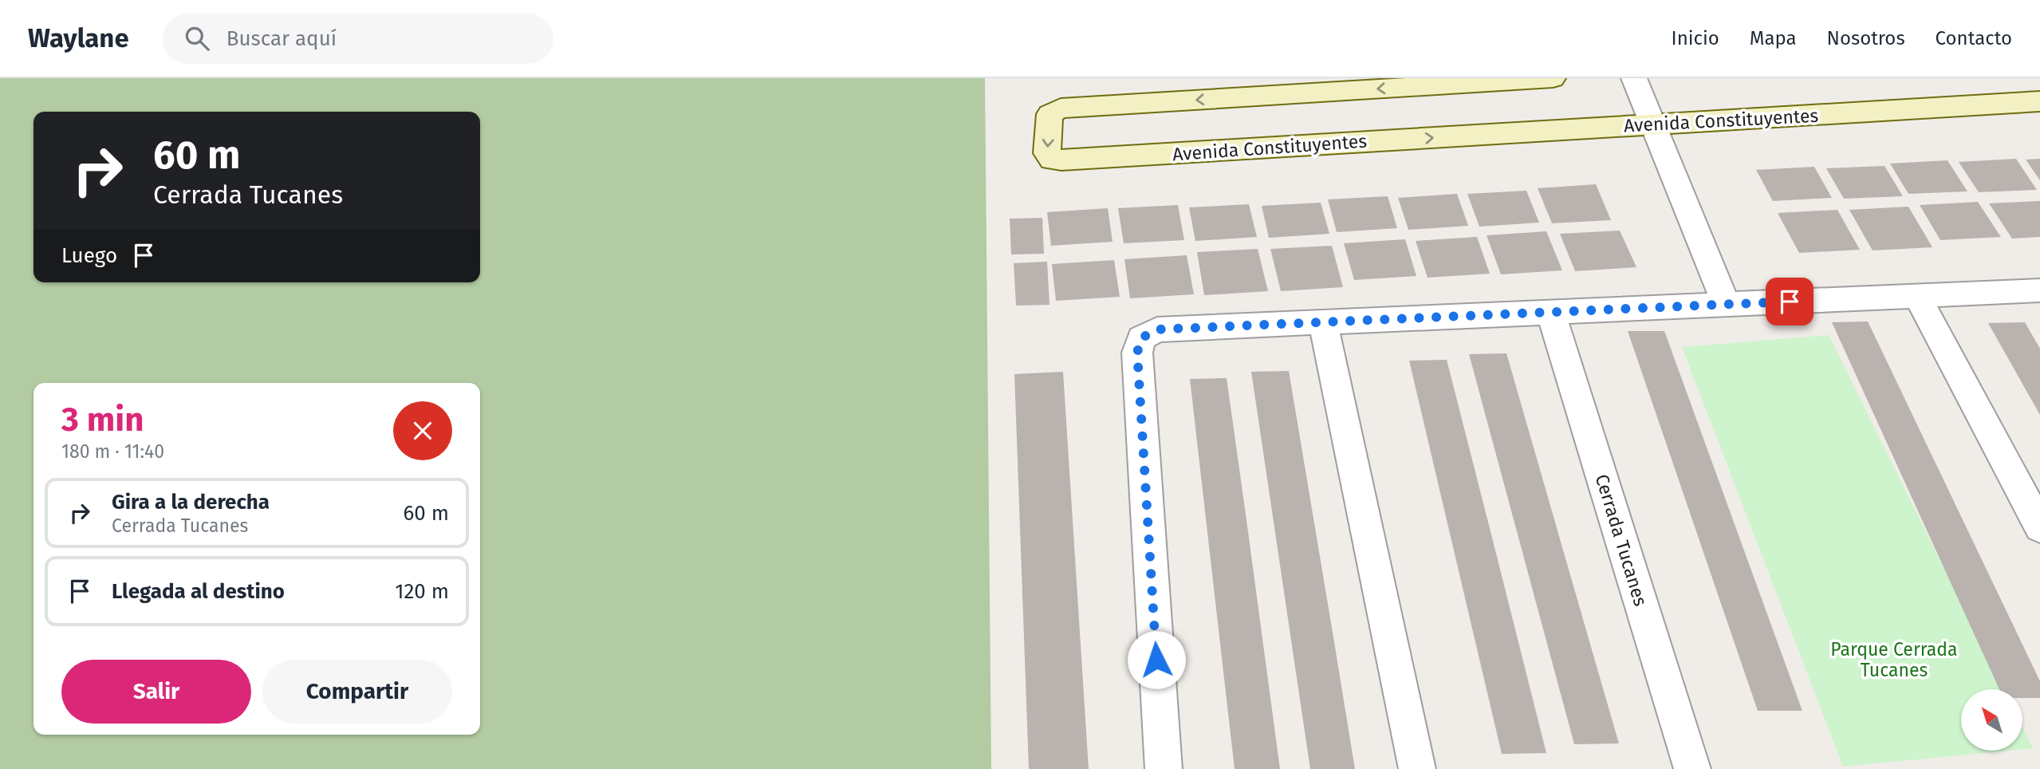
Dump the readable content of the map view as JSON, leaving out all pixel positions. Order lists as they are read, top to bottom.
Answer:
{
  "streets": {
    "main road": ["Avenida Constituyentes"],
    "street": ["Cerrada Tucanes"]
  },
  "parks": ["Parque Cerrada Tucanes"],
  "north": "top left",
  "page": {
    "header": "Waylane",
    "search": "Buscar aquí",
    "nav": [
      "Inicio",
      "Mapa",
      "Nosotros",
      "Contacto"
    ],
    "turn": ["60 m", "Cerrada Tucanes"],
    "then": "Luego",
    "heading": ["3 min", "180 m · 11:40"],
    "list": [
      {
        "name": "Gira a la derecha",
        "note": "Cerrada Tucanes",
        "value": "60 m"
      },
      {
        "name": "Llegada al destino",
        "value": "120 m"
      }
    ],
    "buttons": ["Salir", "Compartir"]
  }
}
